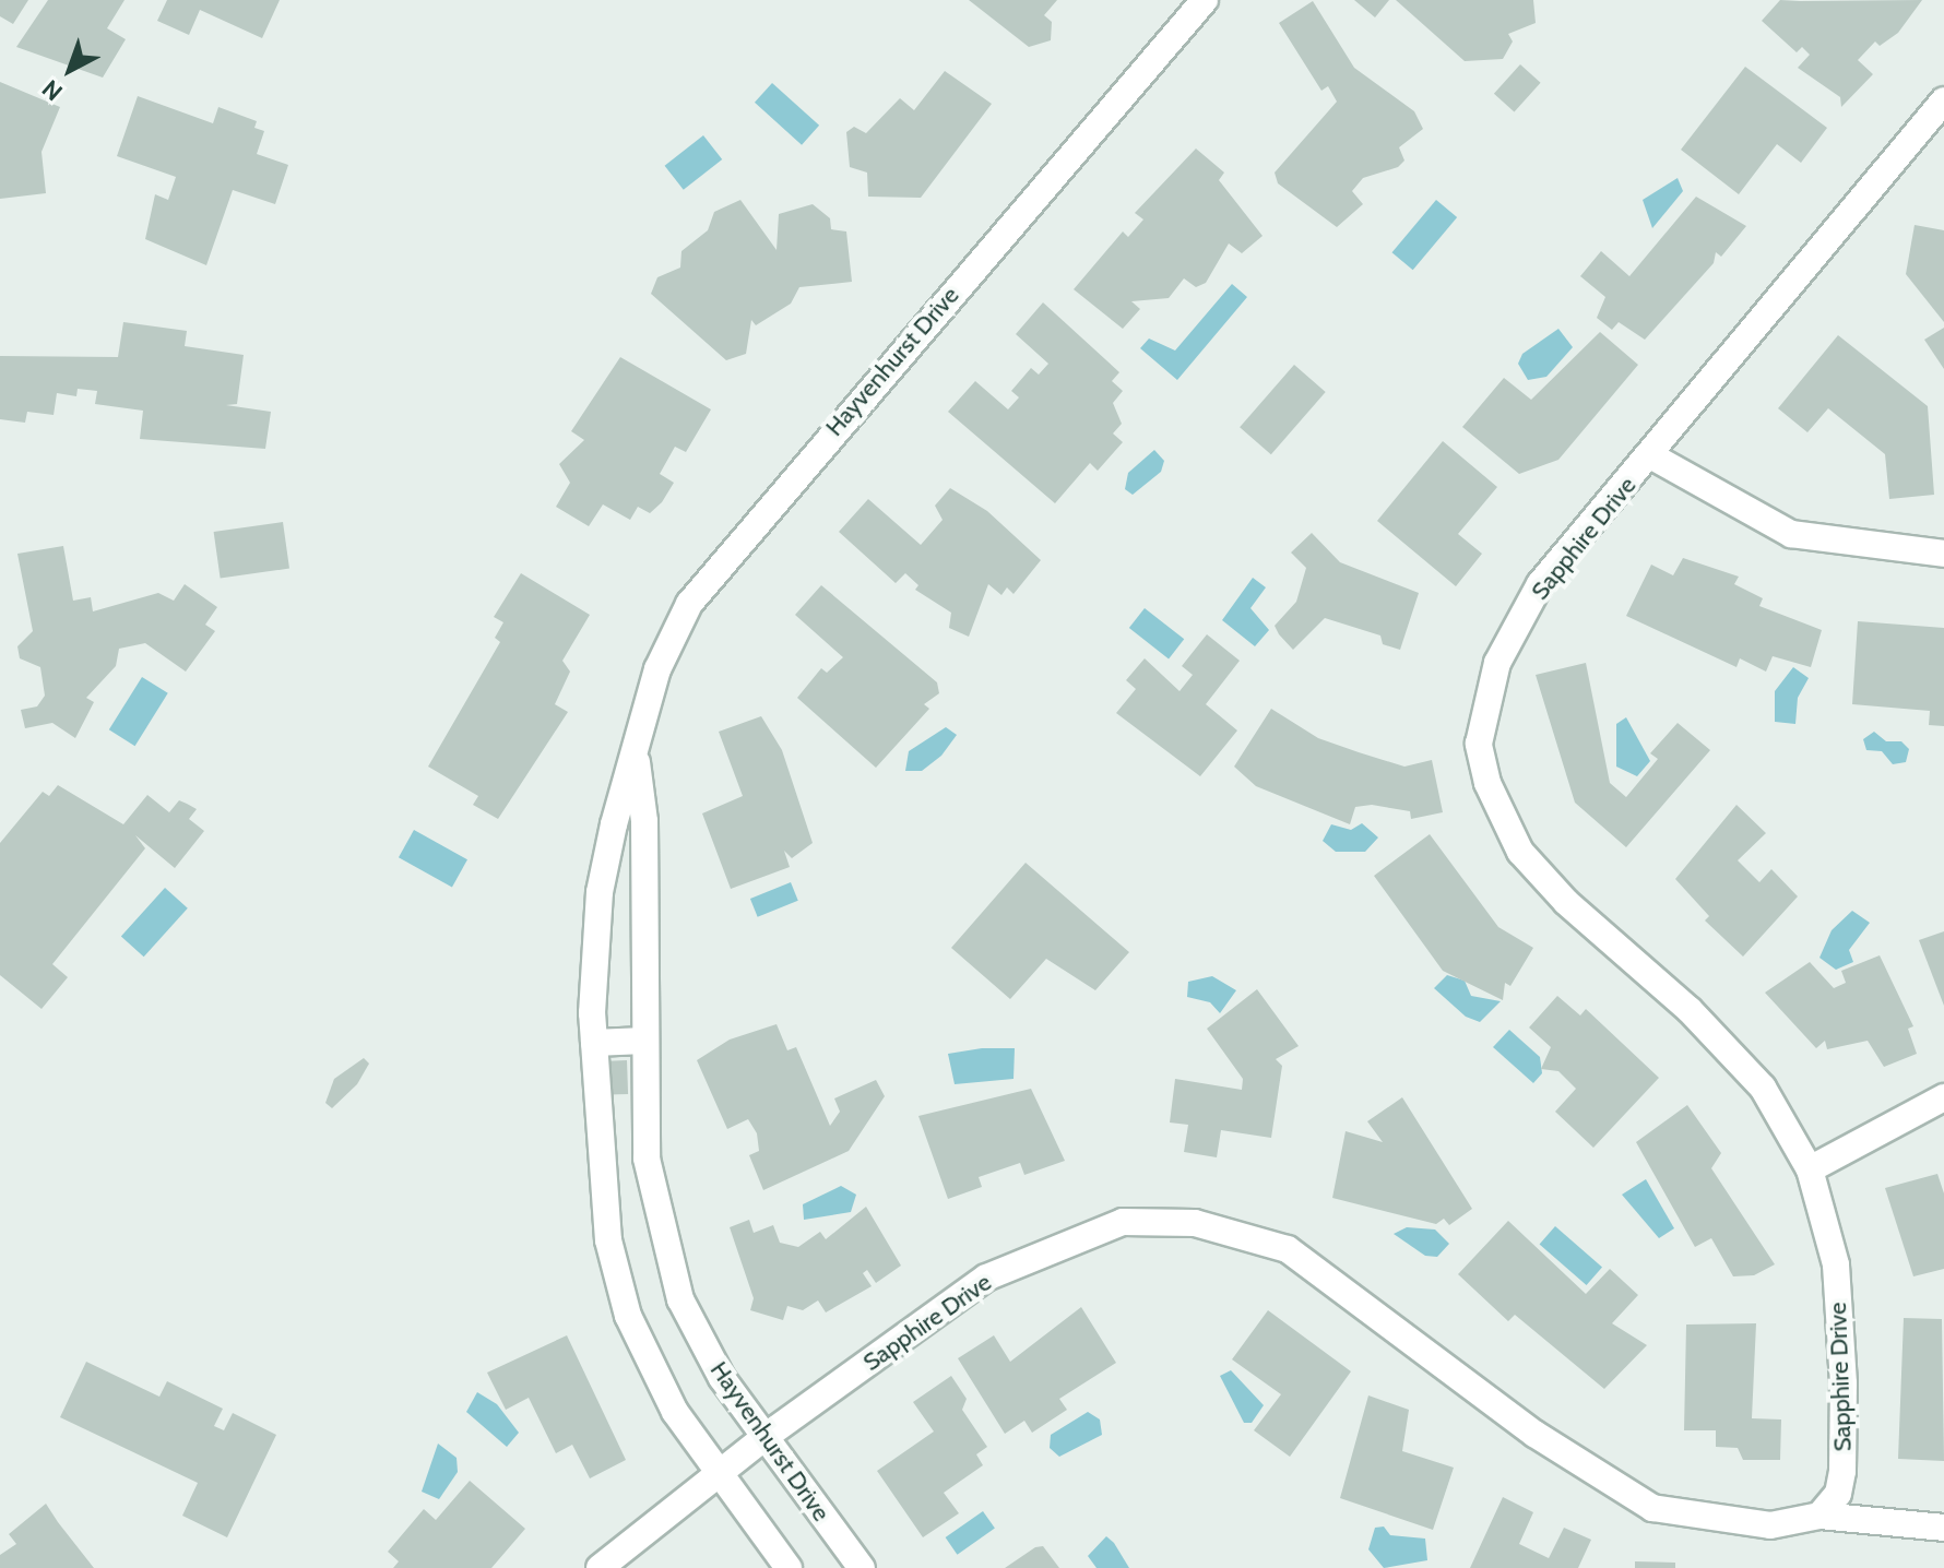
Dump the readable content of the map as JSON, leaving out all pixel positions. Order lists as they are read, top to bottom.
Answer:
{
  "streets": {
    "street": ["Hayvenhurst Drive", "Sapphire Drive"]
  },
  "crossings": [
    ["Hayvenhurst Drive", "Sapphire Drive"]
  ],
  "north": "bottom left"
}
